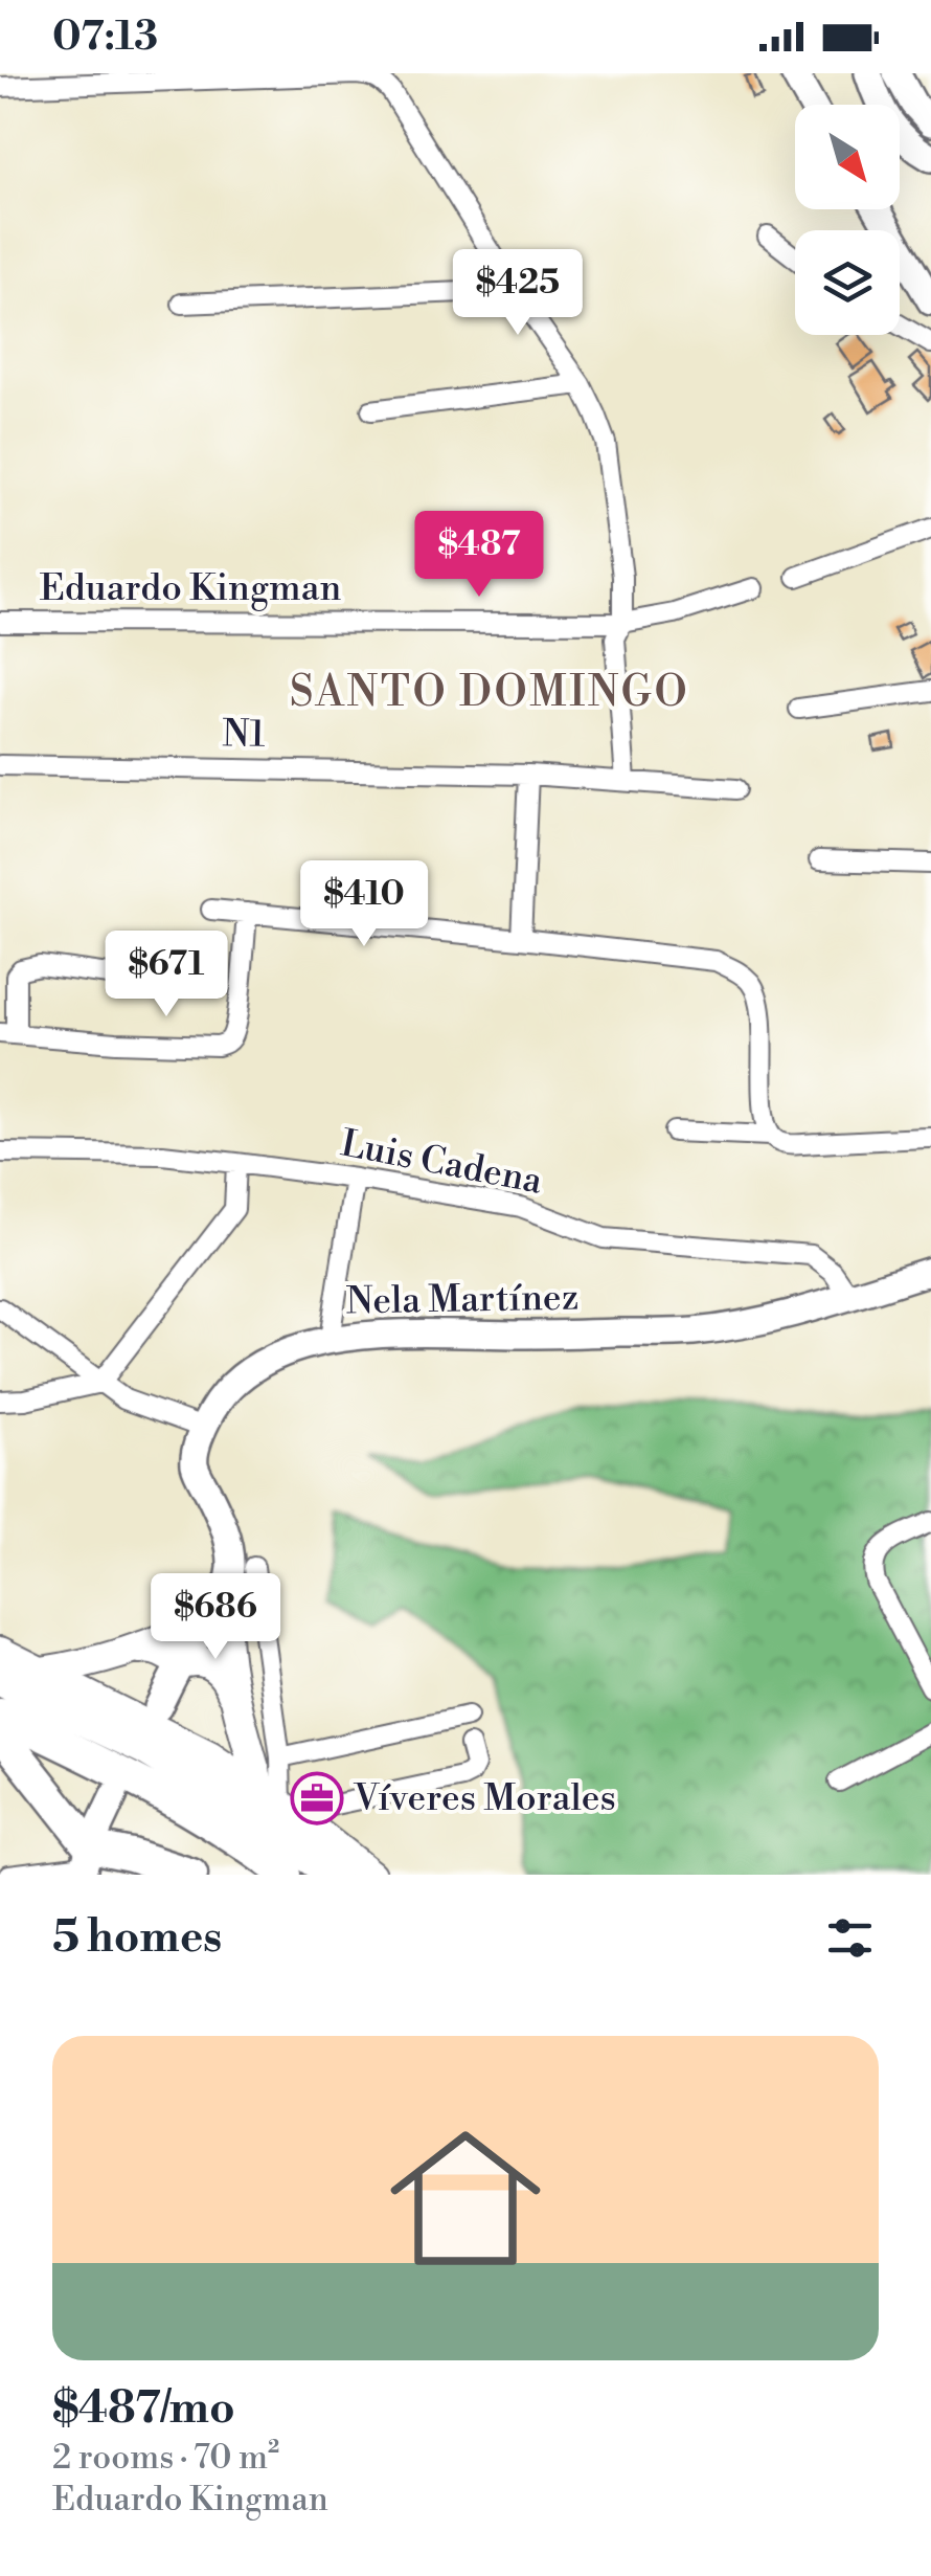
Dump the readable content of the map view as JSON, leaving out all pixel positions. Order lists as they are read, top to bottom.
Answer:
{
  "streets": {
    "main road": ["Nela Martínez"],
    "street": ["Eduardo Kingman", "N1", "Luis Cadena"]
  },
  "crossings": [
    ["Luis Cadena", "Nela Martínez"]
  ],
  "districts": ["SANTO DOMINGO"],
  "places": {
    "office": ["Víveres Morales"]
  },
  "north": "bottom right",
  "page": {
    "status": "07:13",
    "price": [
      "$425",
      "$487",
      "$410",
      "$671",
      "$686"
    ],
    "heading": "5 homes",
    "list": [
      {
        "name": "$487/mo",
        "note": "2 rooms · 70 m² · Eduardo Kingman"
      }
    ]
  }
}
